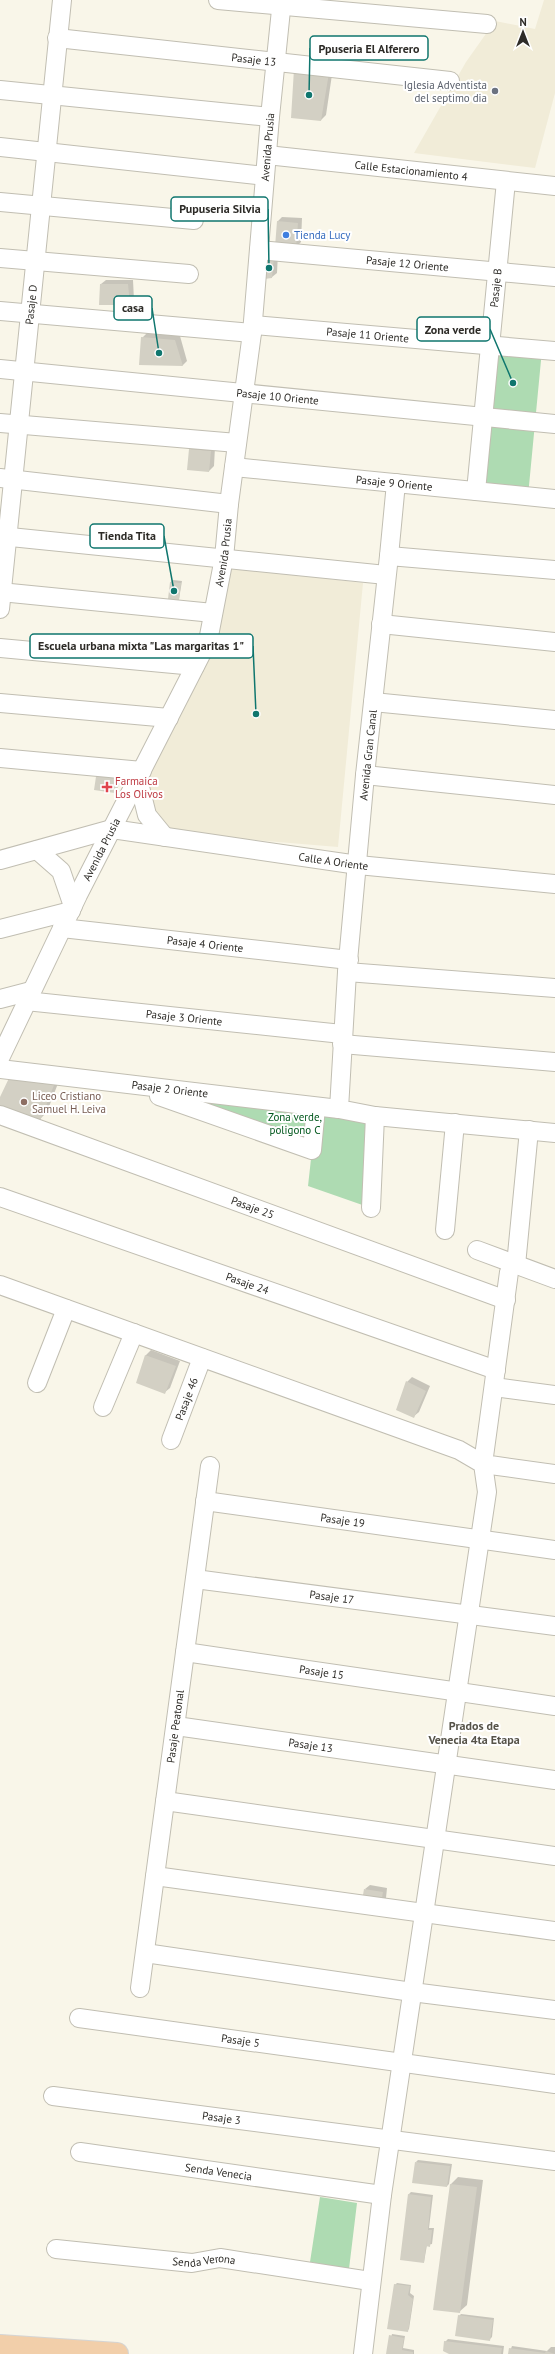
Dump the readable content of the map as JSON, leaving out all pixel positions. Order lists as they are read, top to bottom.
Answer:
{
  "streets": {
    "street": [
      "Pasaje 13",
      "Avenida Prusia",
      "Calle Estacionamiento 4",
      "Pasaje 12 Oriente",
      "Pasaje B",
      "Pasaje D",
      "Pasaje 11 Oriente",
      "Pasaje 10 Oriente",
      "Pasaje 9 Oriente",
      "Avenida Gran Canal",
      "Calle A Oriente",
      "Pasaje 4 Oriente",
      "Pasaje 3 Oriente",
      "Pasaje 2 Oriente",
      "Pasaje 25",
      "Pasaje 24",
      "Pasaje 46",
      "Pasaje 19",
      "Pasaje 17",
      "Pasaje 15",
      "Pasaje Peatonal",
      "Pasaje 5",
      "Pasaje 3",
      "Senda Venecia",
      "Senda Verona"
    ]
  },
  "crossings": [
    ["Pasaje 13", "Avenida Prusia"],
    ["Pasaje 13", "Pasaje D"],
    ["Pasaje 13", "Pasaje Peatonal"],
    ["Avenida Prusia", "Calle Estacionamiento 4"],
    ["Avenida Prusia", "Pasaje 12 Oriente"],
    ["Avenida Prusia", "Pasaje 11 Oriente"],
    ["Avenida Prusia", "Pasaje 10 Oriente"],
    ["Avenida Prusia", "Pasaje 9 Oriente"],
    ["Avenida Prusia", "Calle A Oriente"],
    ["Avenida Prusia", "Pasaje 4 Oriente"],
    ["Avenida Prusia", "Pasaje 3 Oriente"],
    ["Calle Estacionamiento 4", "Pasaje B"],
    ["Pasaje 12 Oriente", "Pasaje B"],
    ["Pasaje B", "Pasaje 11 Oriente"],
    ["Pasaje B", "Pasaje 10 Oriente"],
    ["Pasaje B", "Pasaje 9 Oriente"],
    ["Pasaje D", "Pasaje 11 Oriente"],
    ["Pasaje D", "Pasaje 10 Oriente"],
    ["Pasaje 9 Oriente", "Avenida Gran Canal"],
    ["Avenida Gran Canal", "Calle A Oriente"],
    ["Avenida Gran Canal", "Pasaje 4 Oriente"],
    ["Avenida Gran Canal", "Pasaje 3 Oriente"],
    ["Avenida Gran Canal", "Pasaje 2 Oriente"],
    ["Pasaje 19", "Pasaje Peatonal"],
    ["Pasaje 17", "Pasaje Peatonal"],
    ["Pasaje 15", "Pasaje Peatonal"]
  ],
  "districts": ["Prados de Venecia 4ta Etapa"],
  "parks": ["Zona verde, poligono C"],
  "places": {
    "other": [
      "Iglesia Adventista del septimo dia",
      "Ppuseria El Alferero",
      "Tienda Lucy",
      "Pupuseria Silvia",
      "casa",
      "Zona verde",
      "Tienda Tita",
      "Escuela urbana mixta \"Las margaritas 1\"",
      "Liceo Cristiano Samuel H. Leiva"
    ],
    "health": ["Farmaica Los Olivos"]
  },
  "north": "top"
}
